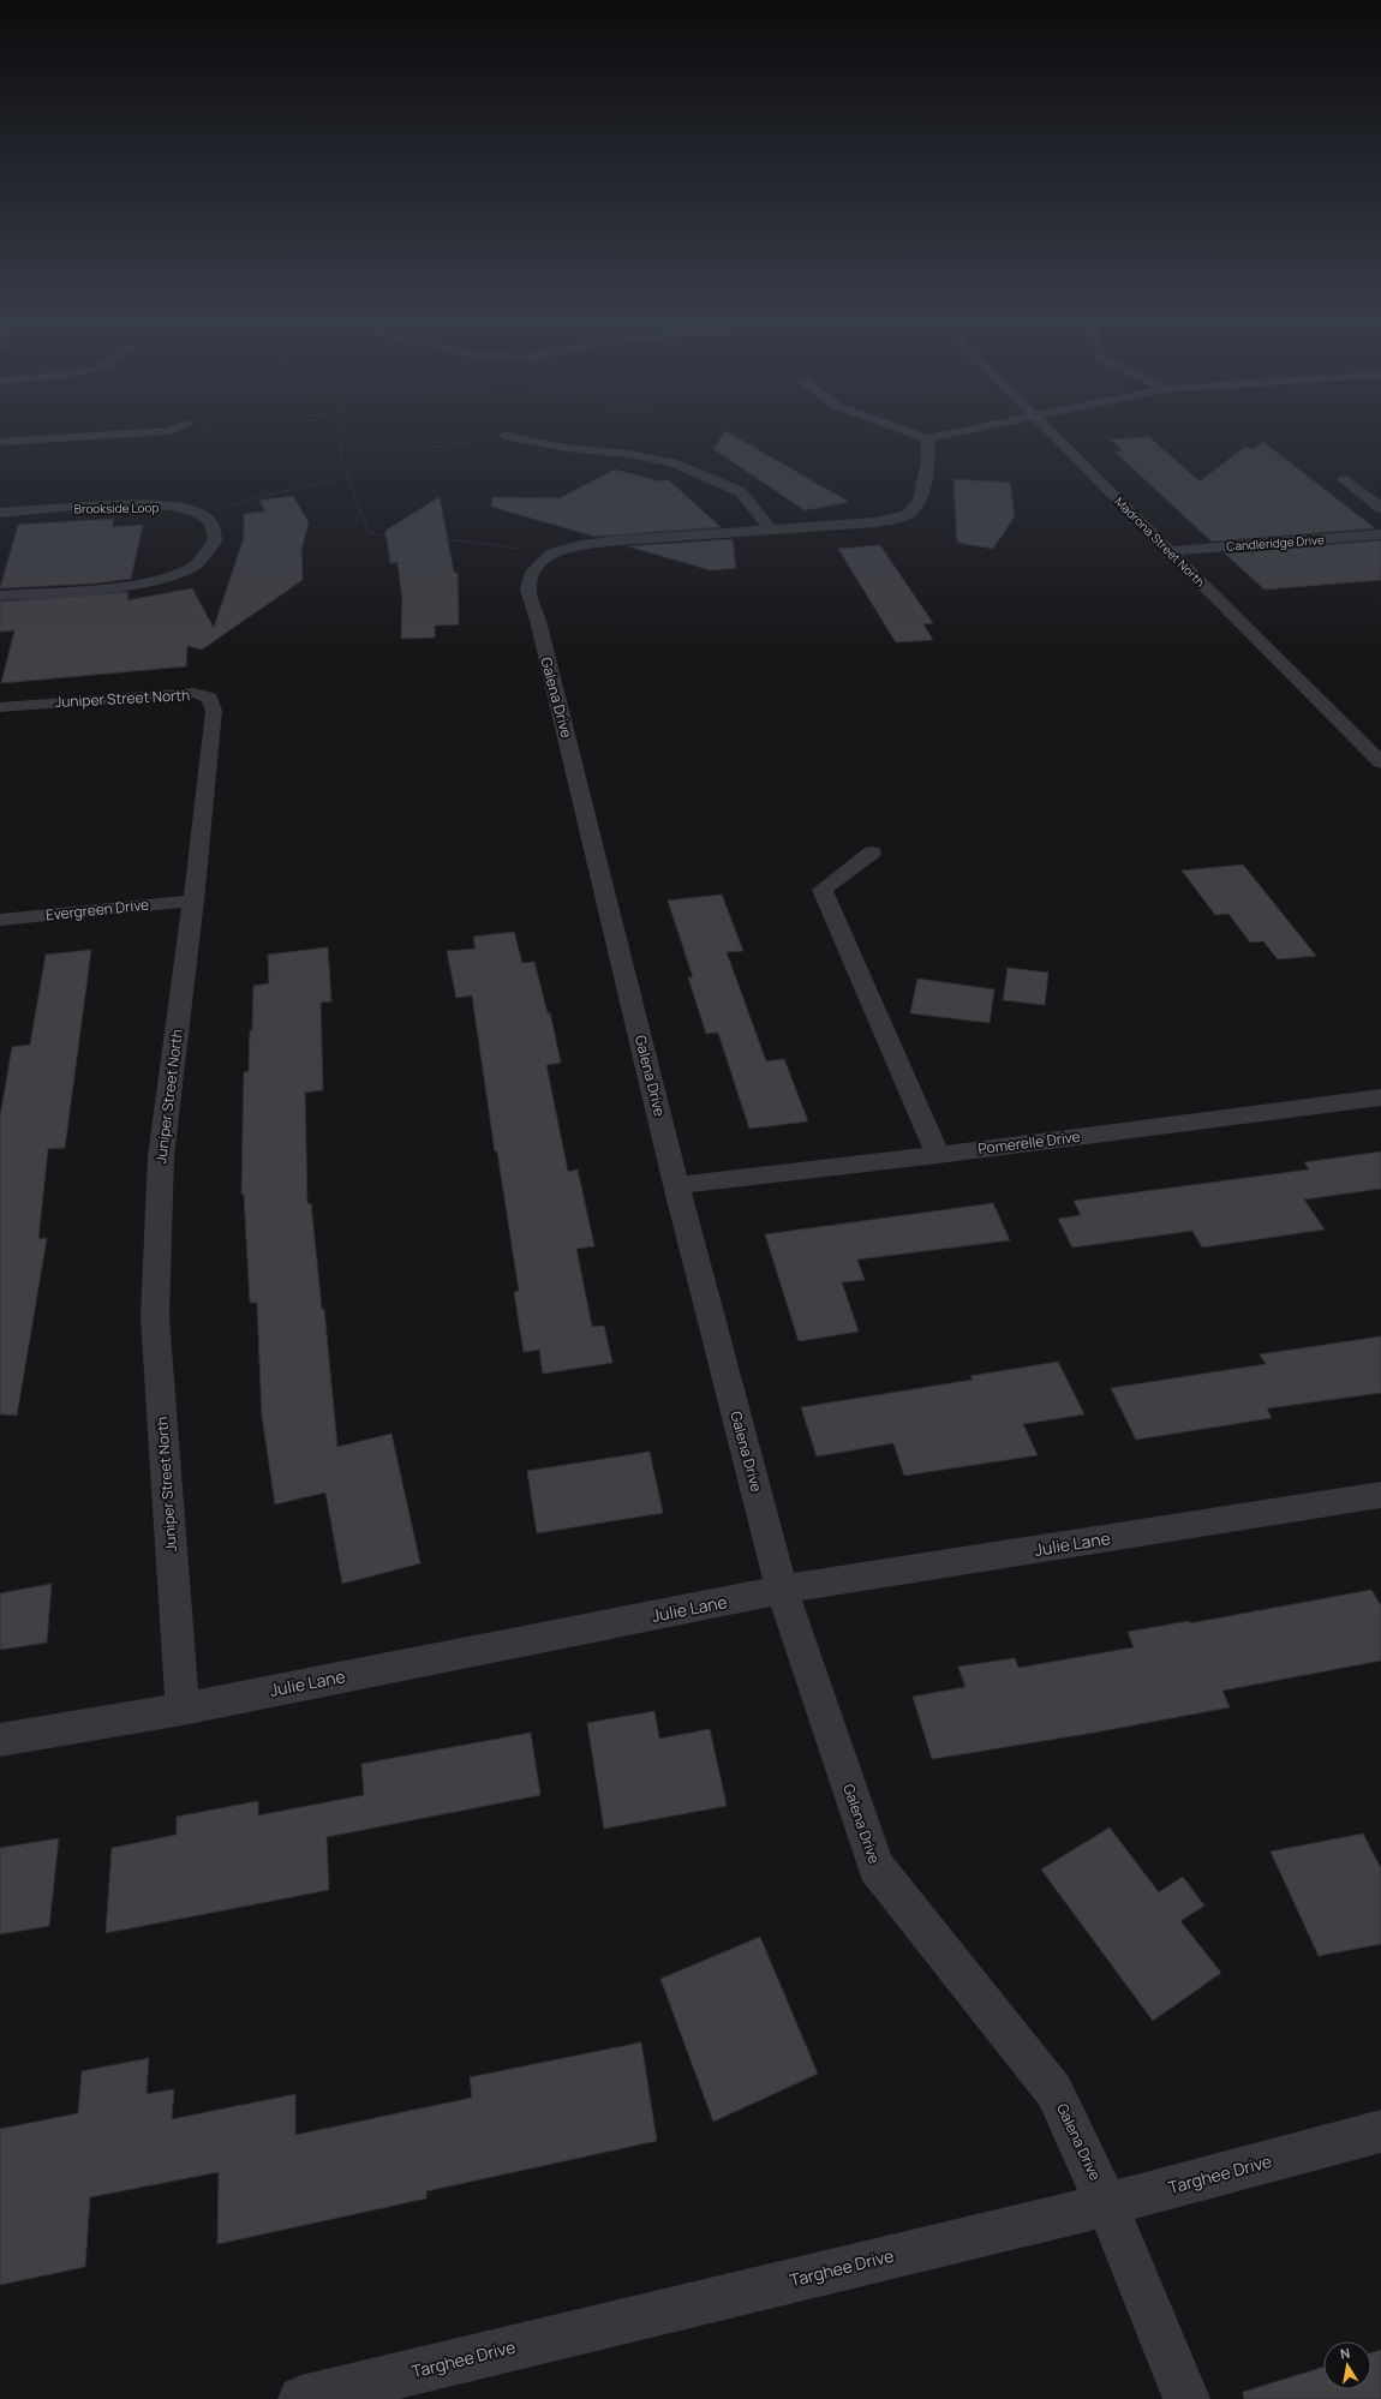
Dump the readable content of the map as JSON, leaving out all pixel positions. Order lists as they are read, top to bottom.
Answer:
{
  "streets": {
    "street": [
      "Brookside Loop",
      "Madrona Street North",
      "Candleridge Drive",
      "Galena Drive",
      "Juniper Street North",
      "Evergreen Drive",
      "Pomerelle Drive",
      "Julie Lane",
      "Targhee Drive"
    ]
  },
  "crossings": [
    ["Madrona Street North", "Candleridge Drive"],
    ["Galena Drive", "Pomerelle Drive"],
    ["Galena Drive", "Julie Lane"],
    ["Galena Drive", "Targhee Drive"],
    ["Juniper Street North", "Evergreen Drive"],
    ["Juniper Street North", "Julie Lane"]
  ],
  "north": "top"
}
